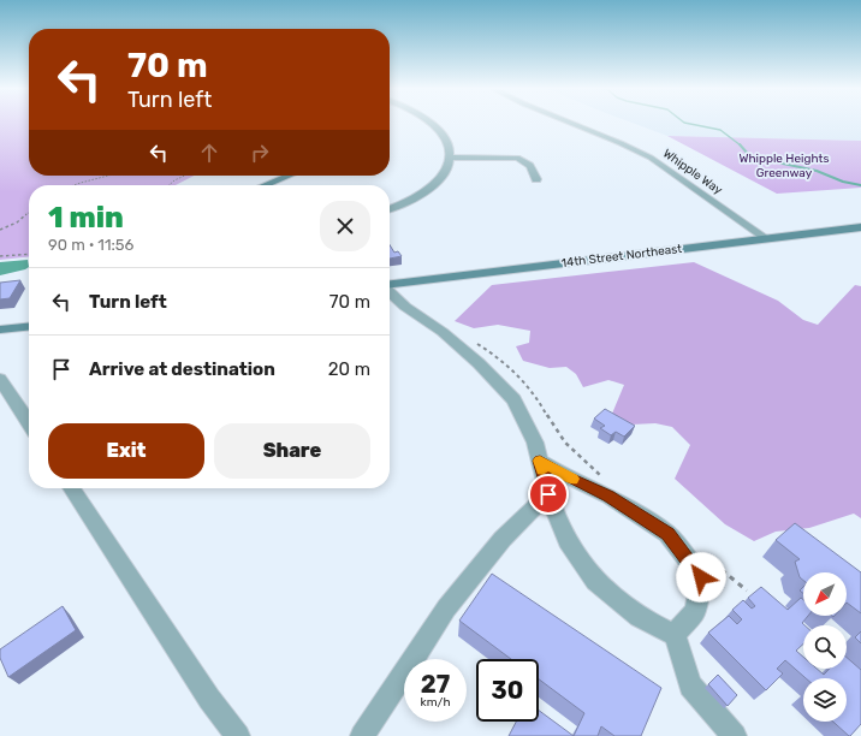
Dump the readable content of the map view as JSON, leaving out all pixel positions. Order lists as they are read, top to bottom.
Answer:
{
  "streets": {
    "street": ["Whipple Way", "14th Street Northeast"]
  },
  "crossings": [
    ["Whipple Way", "14th Street Northeast"]
  ],
  "parks": ["Whipple Heights Greenway"],
  "north": "bottom left",
  "page": {
    "turn": ["70 m", "Turn left"],
    "heading": ["1 min", "90 m · 11:56"],
    "list": [
      {
        "name": "Turn left",
        "value": "70 m"
      },
      {
        "name": "Arrive at destination",
        "value": "20 m"
      }
    ],
    "buttons": ["Exit", "Share"],
    "speed": "27 km/h",
    "limit": "30"
  }
}
